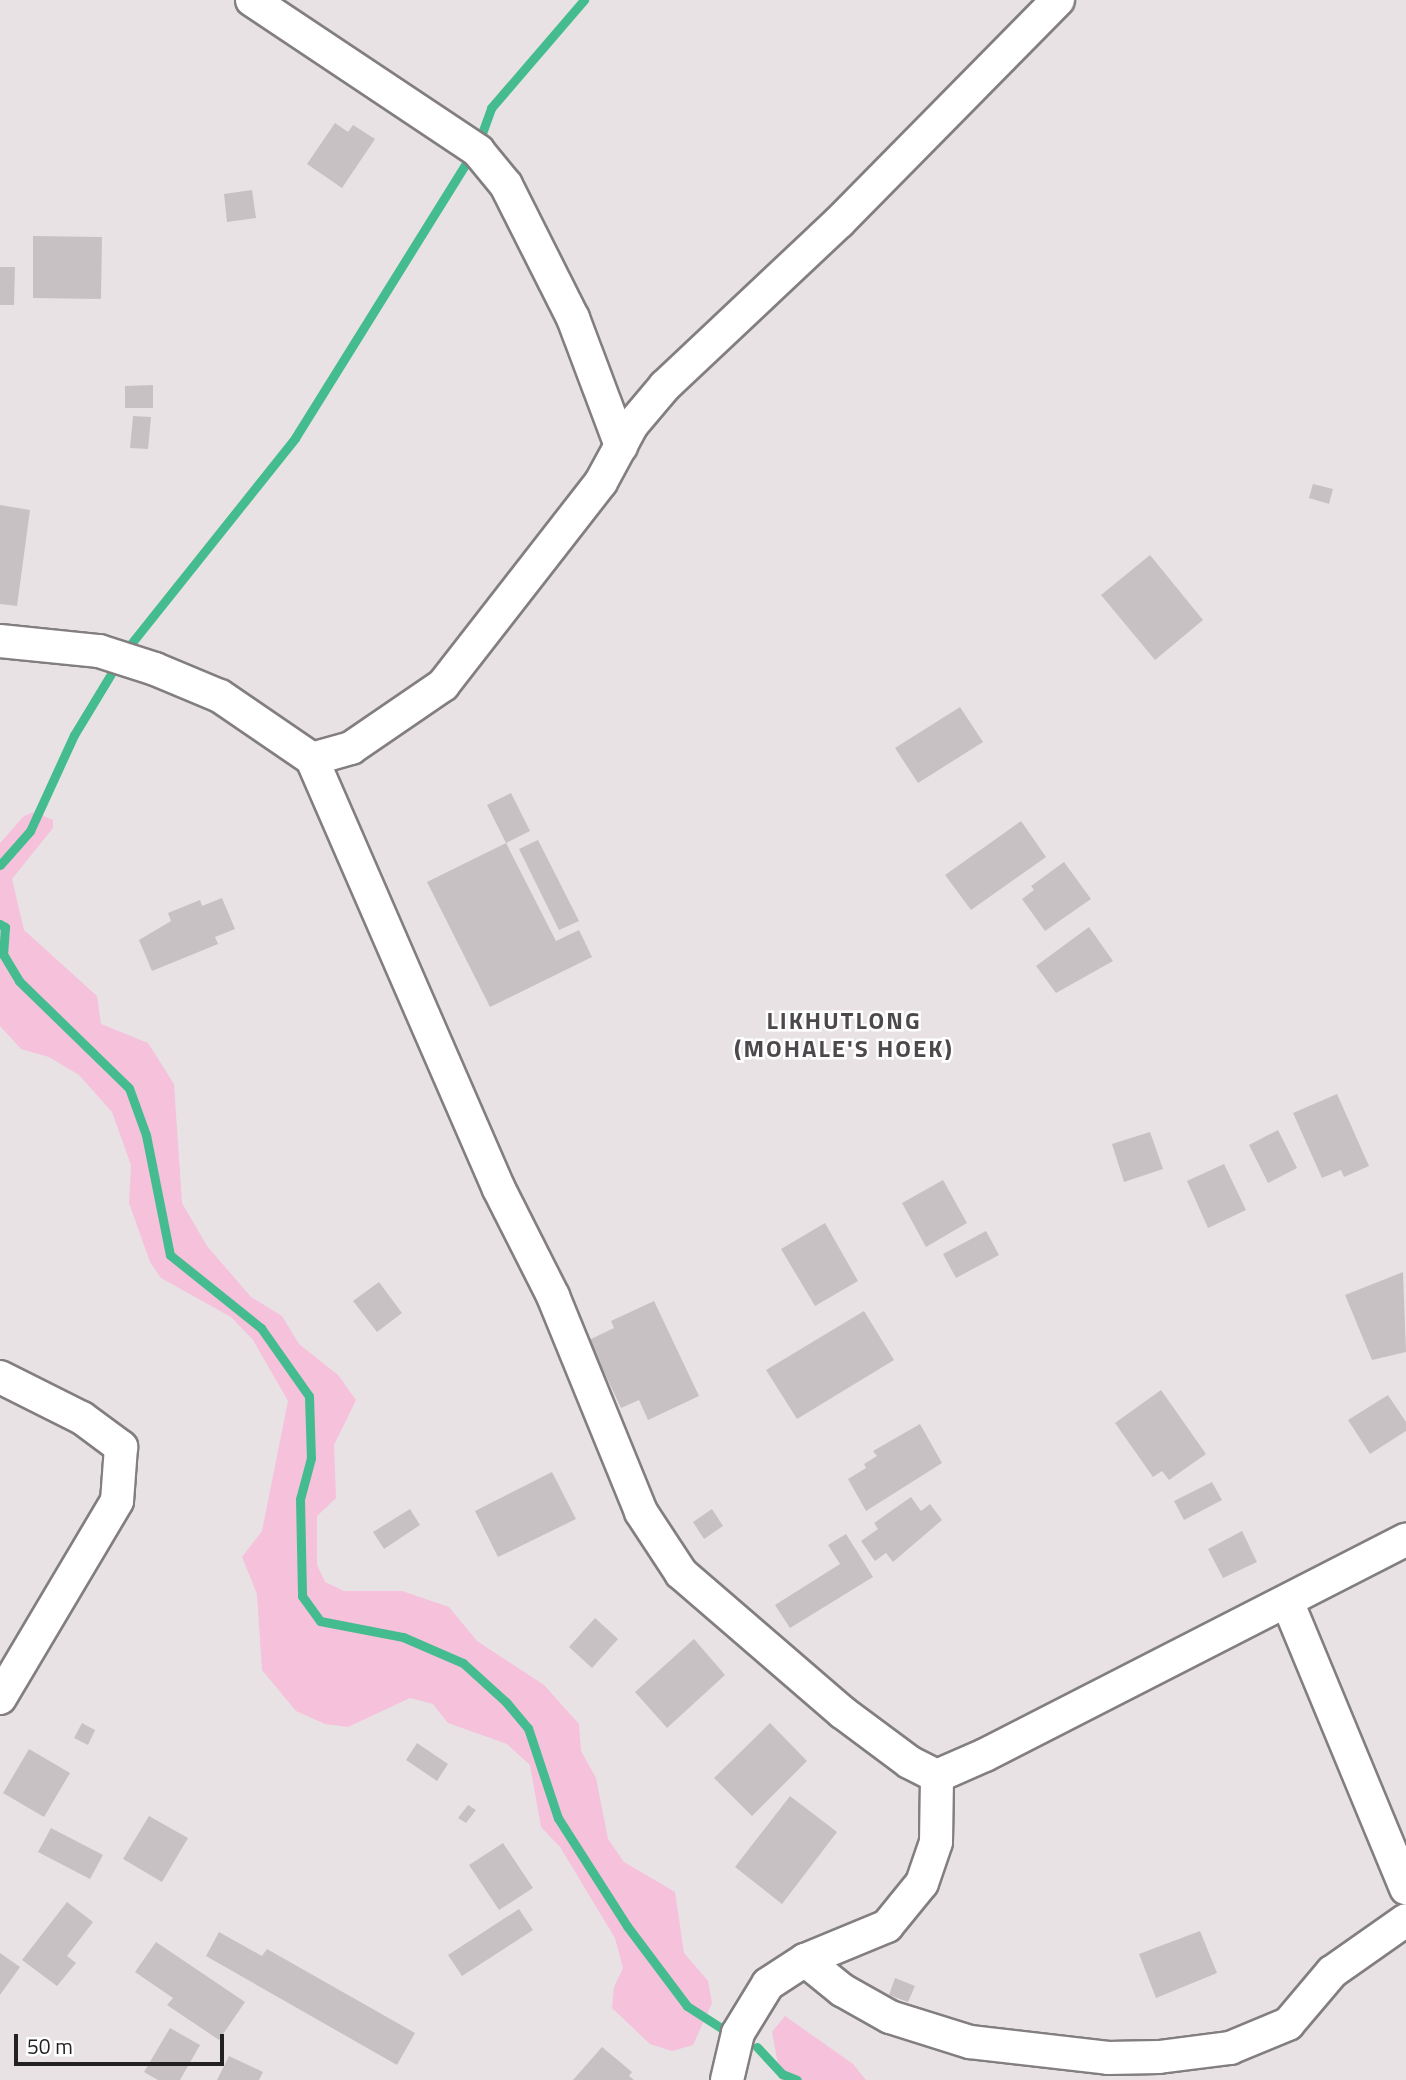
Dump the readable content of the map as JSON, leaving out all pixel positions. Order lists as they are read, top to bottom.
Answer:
{
  "districts": ["LIKHUTLONG (MOHALE'S HOEK)"],
  "scale_bar": "50 m"
}
